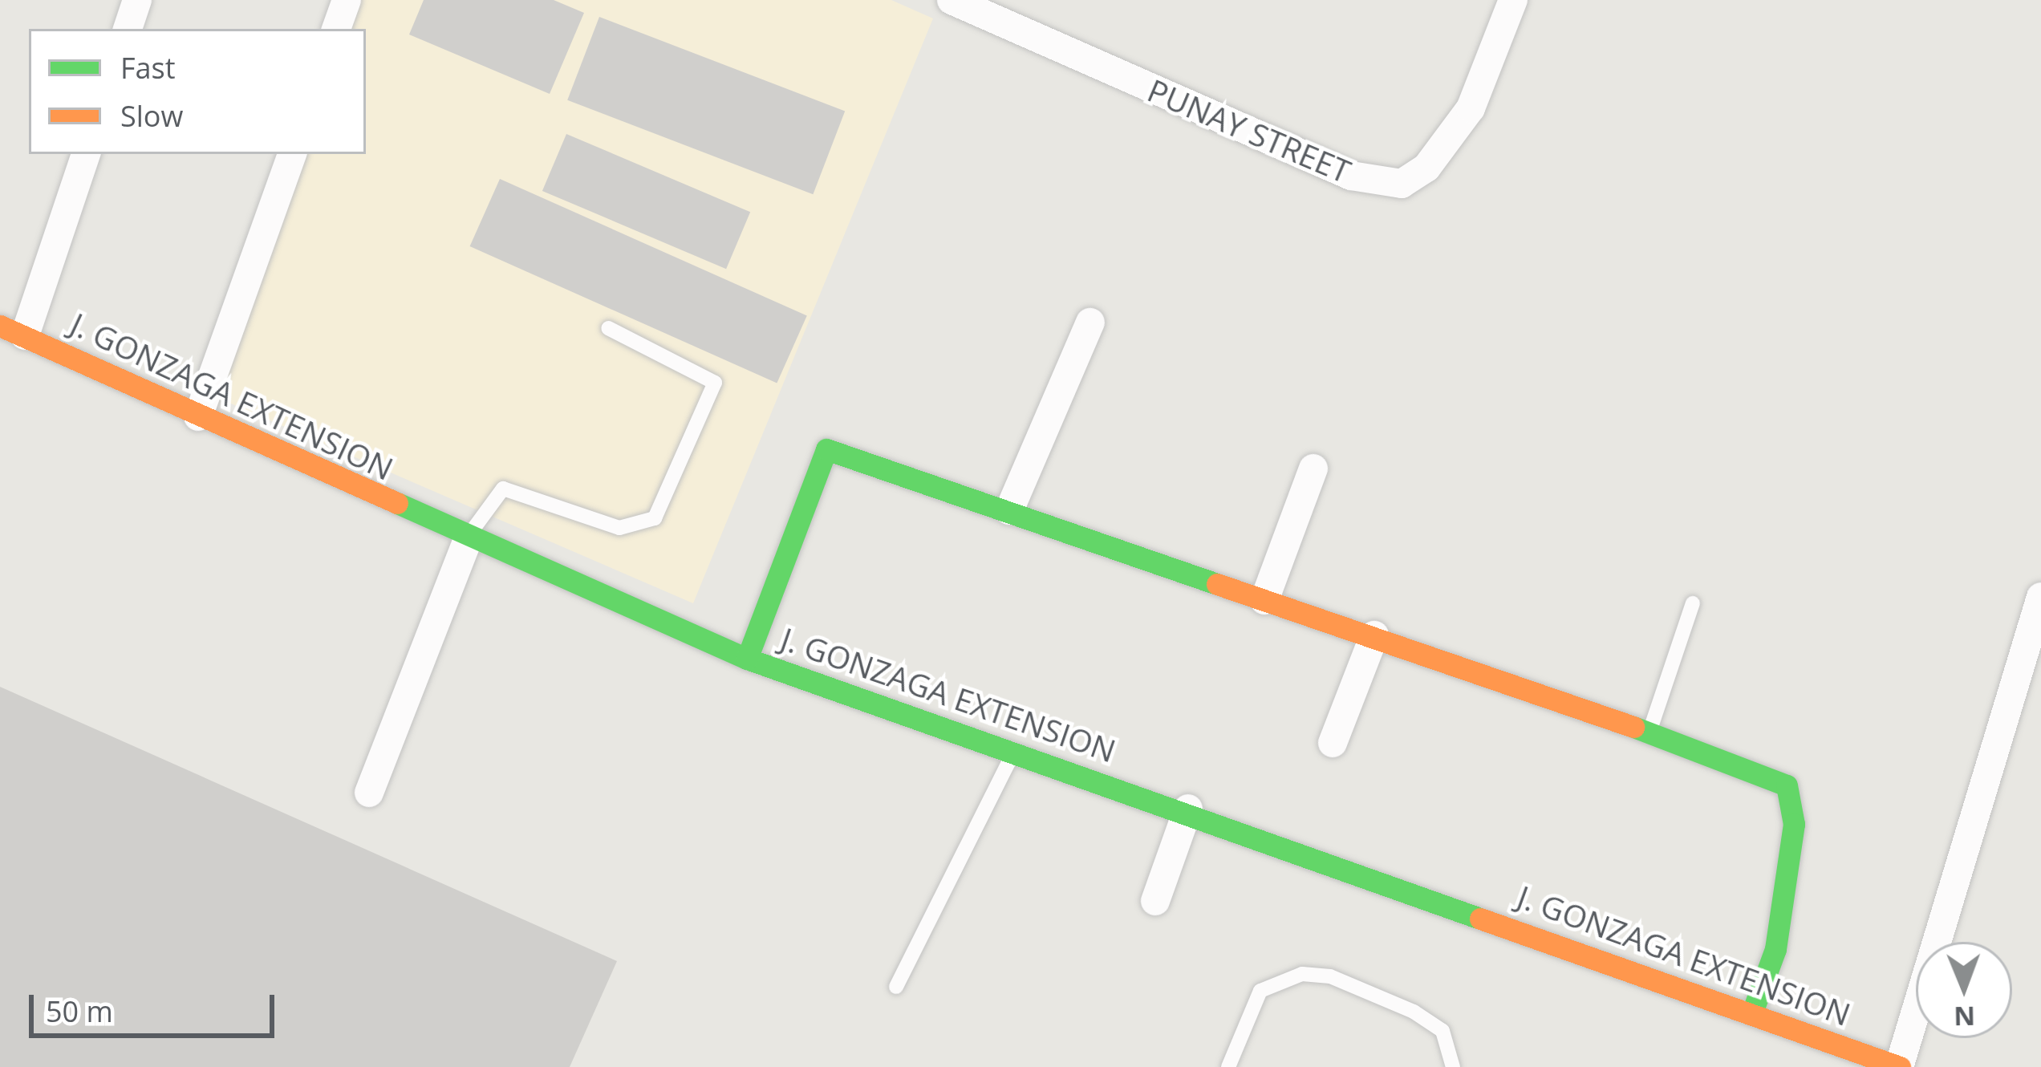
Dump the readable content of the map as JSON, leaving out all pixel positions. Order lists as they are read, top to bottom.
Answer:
{
  "streets": {
    "street": ["PUNAY STREET", "J. GONZAGA EXTENSION"]
  },
  "legend": ["Fast", "Slow"],
  "scale_bar": "50 m",
  "north": "bottom"
}
